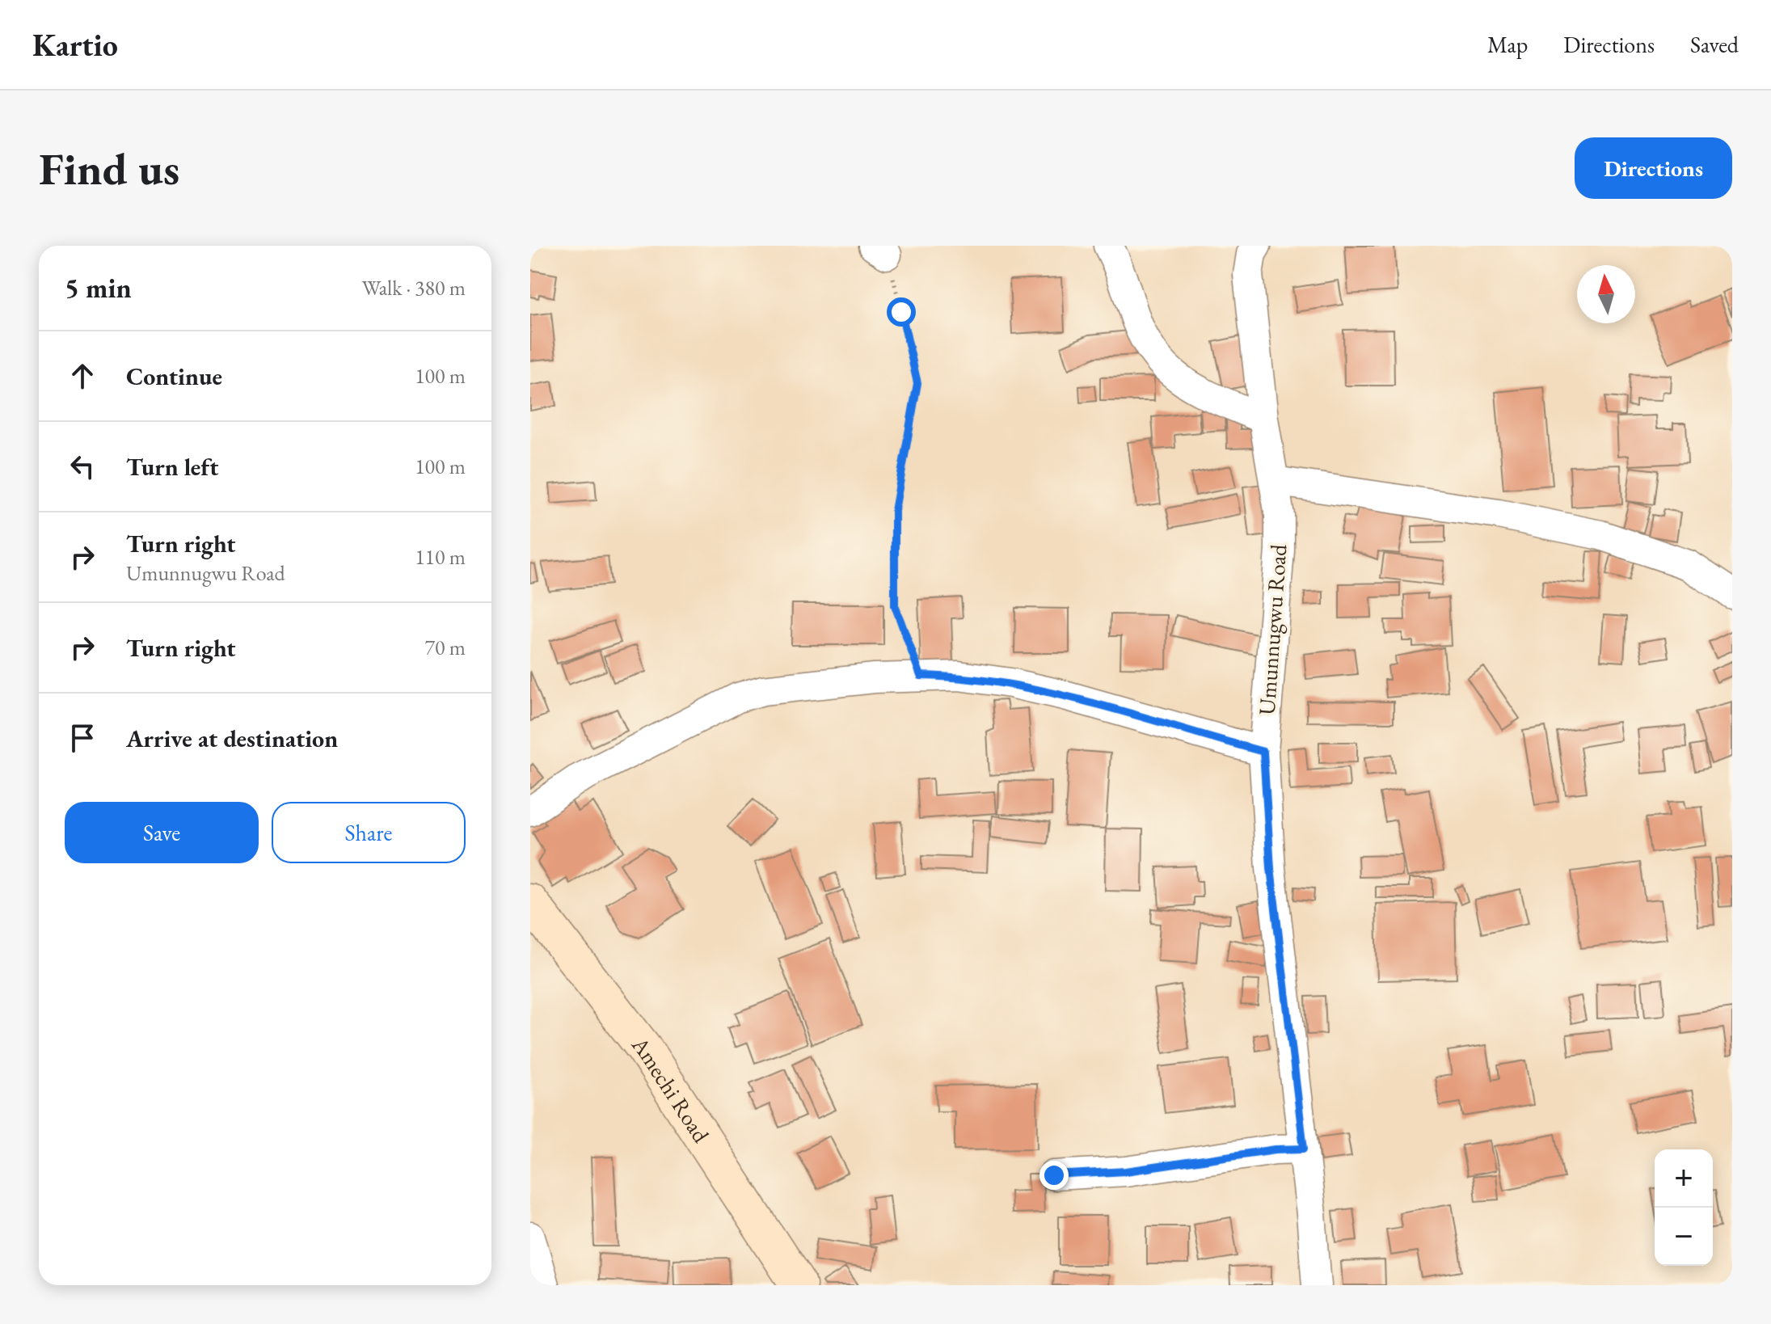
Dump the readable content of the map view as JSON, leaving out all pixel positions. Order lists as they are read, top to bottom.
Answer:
{
  "streets": {
    "main road": ["Amechi Road"],
    "street": ["Umunnugwu Road"]
  },
  "north": "top",
  "page": {
    "header": "Kartio",
    "nav": ["Map", "Directions", "Saved"],
    "buttons": [
      "Directions",
      ["Save", "Share"]
    ],
    "title": "Find us",
    "heading": ["5 min", "Walk · 380 m"],
    "list": [
      ["Continue", "100 m"],
      ["Turn left", "100 m"],
      ["Turn right", "Umunnugwu Road", "110 m"],
      ["Turn right", "70 m"],
      "Arrive at destination"
    ],
    "map_buttons": ["+", "−"]
  }
}
